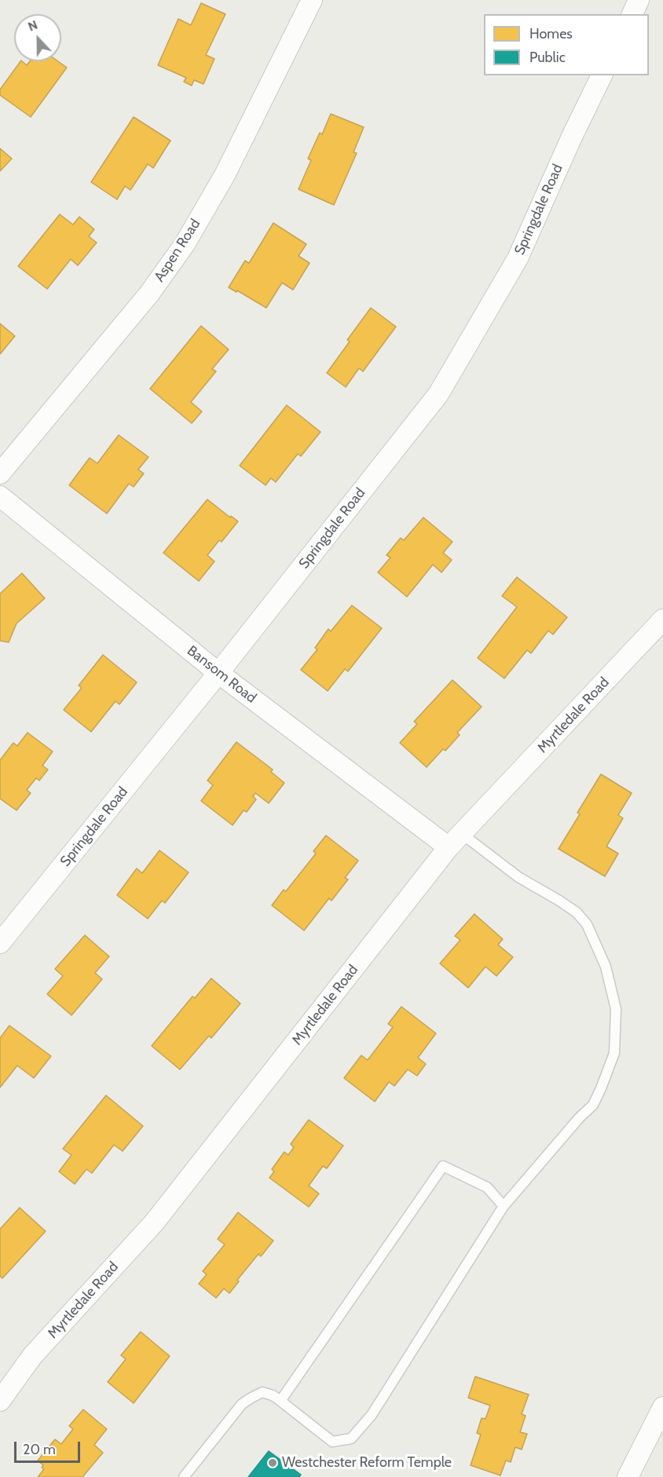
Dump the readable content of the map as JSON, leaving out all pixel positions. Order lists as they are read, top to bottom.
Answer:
{
  "streets": {
    "street": [
      "Springdale Road",
      "Aspen Road",
      "Bansom Road",
      "Myrtledale Road"
    ]
  },
  "crossings": [
    ["Springdale Road", "Bansom Road"],
    ["Bansom Road", "Myrtledale Road"]
  ],
  "places": ["Westchester Reform Temple"],
  "legend": ["Homes", "Public"],
  "scale_bar": "20 m",
  "north": "top"
}
